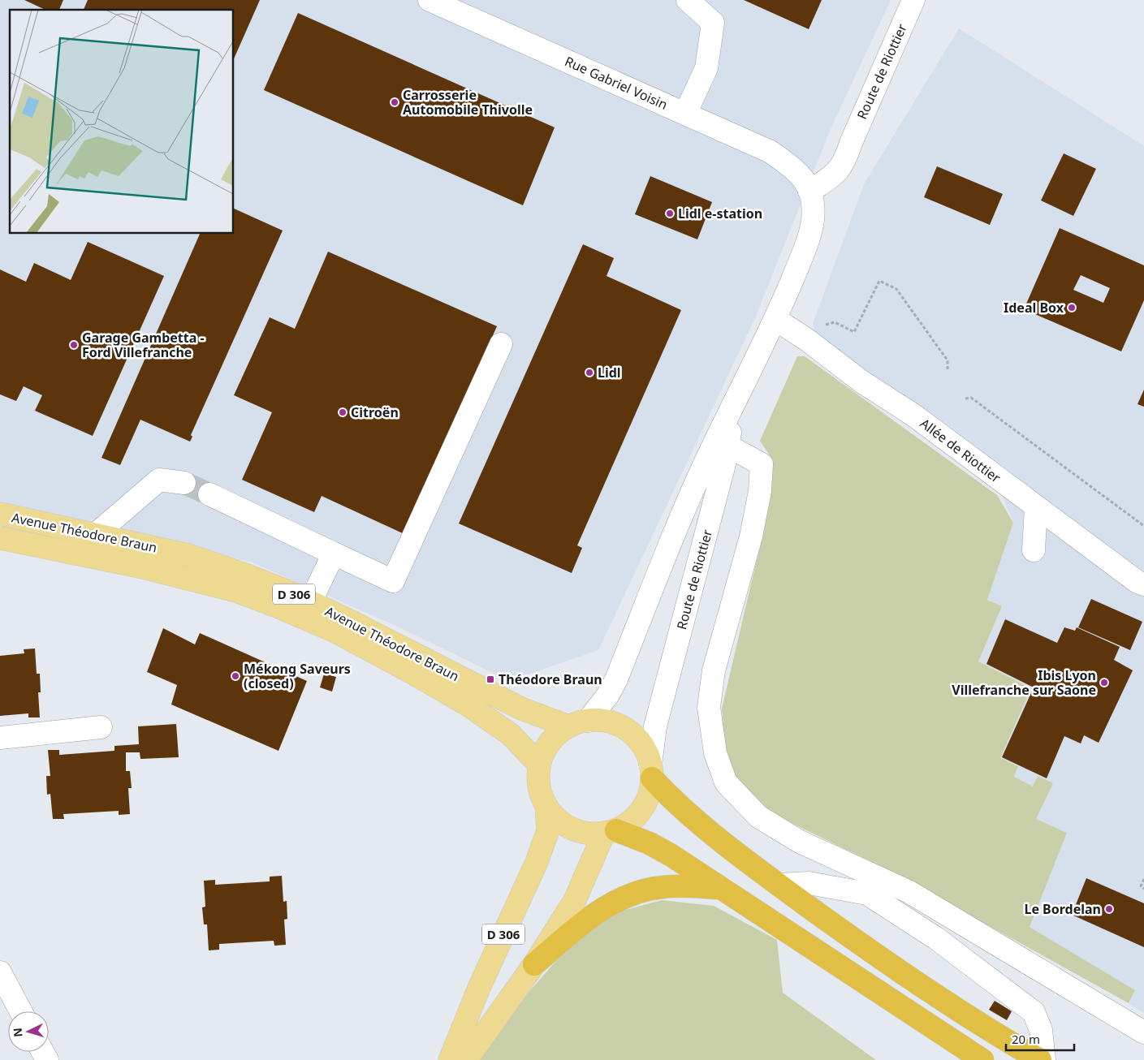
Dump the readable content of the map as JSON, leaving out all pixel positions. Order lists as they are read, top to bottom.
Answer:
{
  "streets": {
    "main road": ["Avenue Théodore Braun", "D 306"],
    "street": ["Route de Riottier", "Rue Gabriel Voisin", "Allée de Riottier"]
  },
  "crossings": [
    ["Route de Riottier", "Rue Gabriel Voisin"],
    ["Route de Riottier", "Allée de Riottier"],
    ["Route de Riottier", "Avenue Théodore Braun"],
    ["Route de Riottier", "D 306"],
    ["Avenue Théodore Braun", "D 306"]
  ],
  "places": {
    "other": [
      "Carrosserie Automobile Thivolle",
      "Lidl e-station",
      "Ideal Box",
      "Garage Gambetta - Ford Villefranche",
      "Lidl",
      "Citroën",
      "Mékong Saveurs (closed)",
      "Ibis Lyon Villefranche sur Saone",
      "Le Bordelan"
    ],
    "transit": ["Théodore Braun"]
  },
  "scale_bar": "20 m",
  "north": "left"
}
